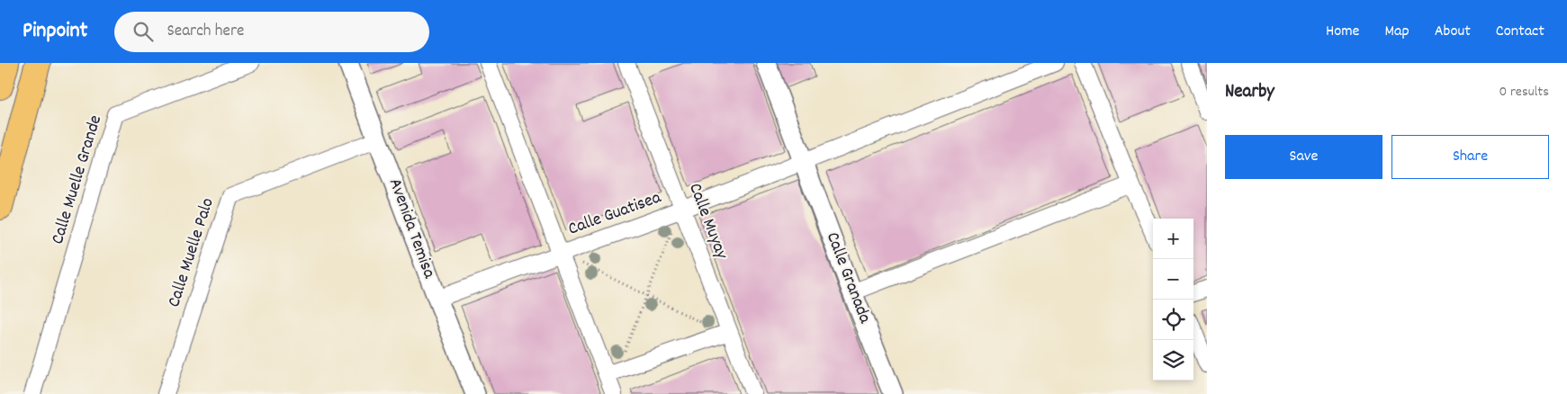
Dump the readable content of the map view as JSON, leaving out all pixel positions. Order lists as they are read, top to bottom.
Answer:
{
  "streets": {
    "street": [
      "Calle Muelle Grande",
      "Calle Guatisea",
      "Calle Muyay",
      "Avenida Temisa",
      "Calle Muelle Palo",
      "Calle Granada"
    ]
  },
  "crossings": [
    ["Calle Guatisea", "Calle Muyay"],
    ["Calle Guatisea", "Avenida Temisa"],
    ["Calle Guatisea", "Calle Granada"],
    ["Avenida Temisa", "Calle Muelle Palo"]
  ],
  "page": {
    "header": "Pinpoint",
    "search": "Search here",
    "nav": [
      "Home",
      "Map",
      "About",
      "Contact"
    ],
    "heading": ["Nearby", "0 results"],
    "buttons": ["Save", "Share"],
    "map_buttons": ["+", "−"]
  }
}
